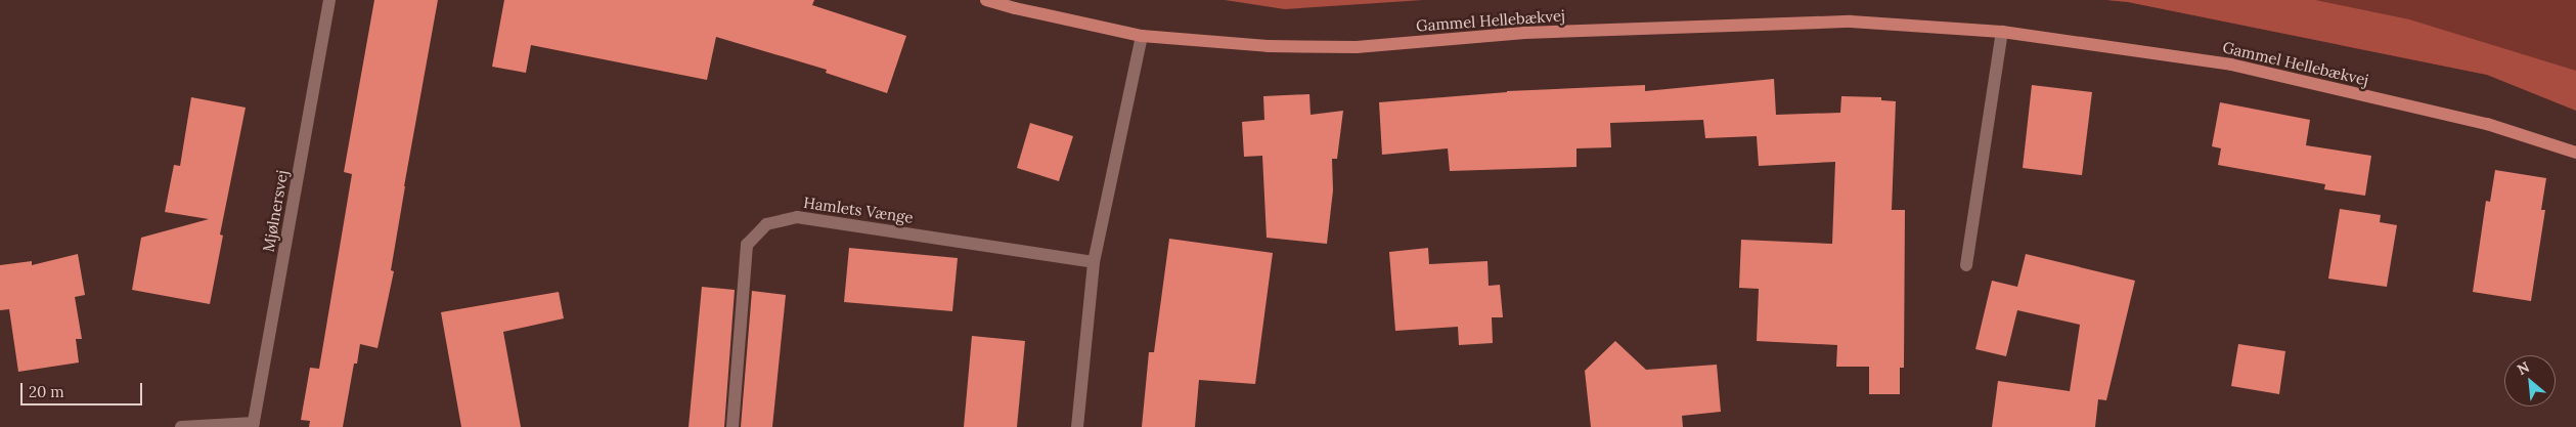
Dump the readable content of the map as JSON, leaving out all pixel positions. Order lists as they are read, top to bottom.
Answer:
{
  "streets": {
    "main road": ["Gammel Hellebækvej"],
    "street": ["Hamlets Vænge", "Mjølnersvej"]
  },
  "scale_bar": "20 m",
  "north": "top left"
}
